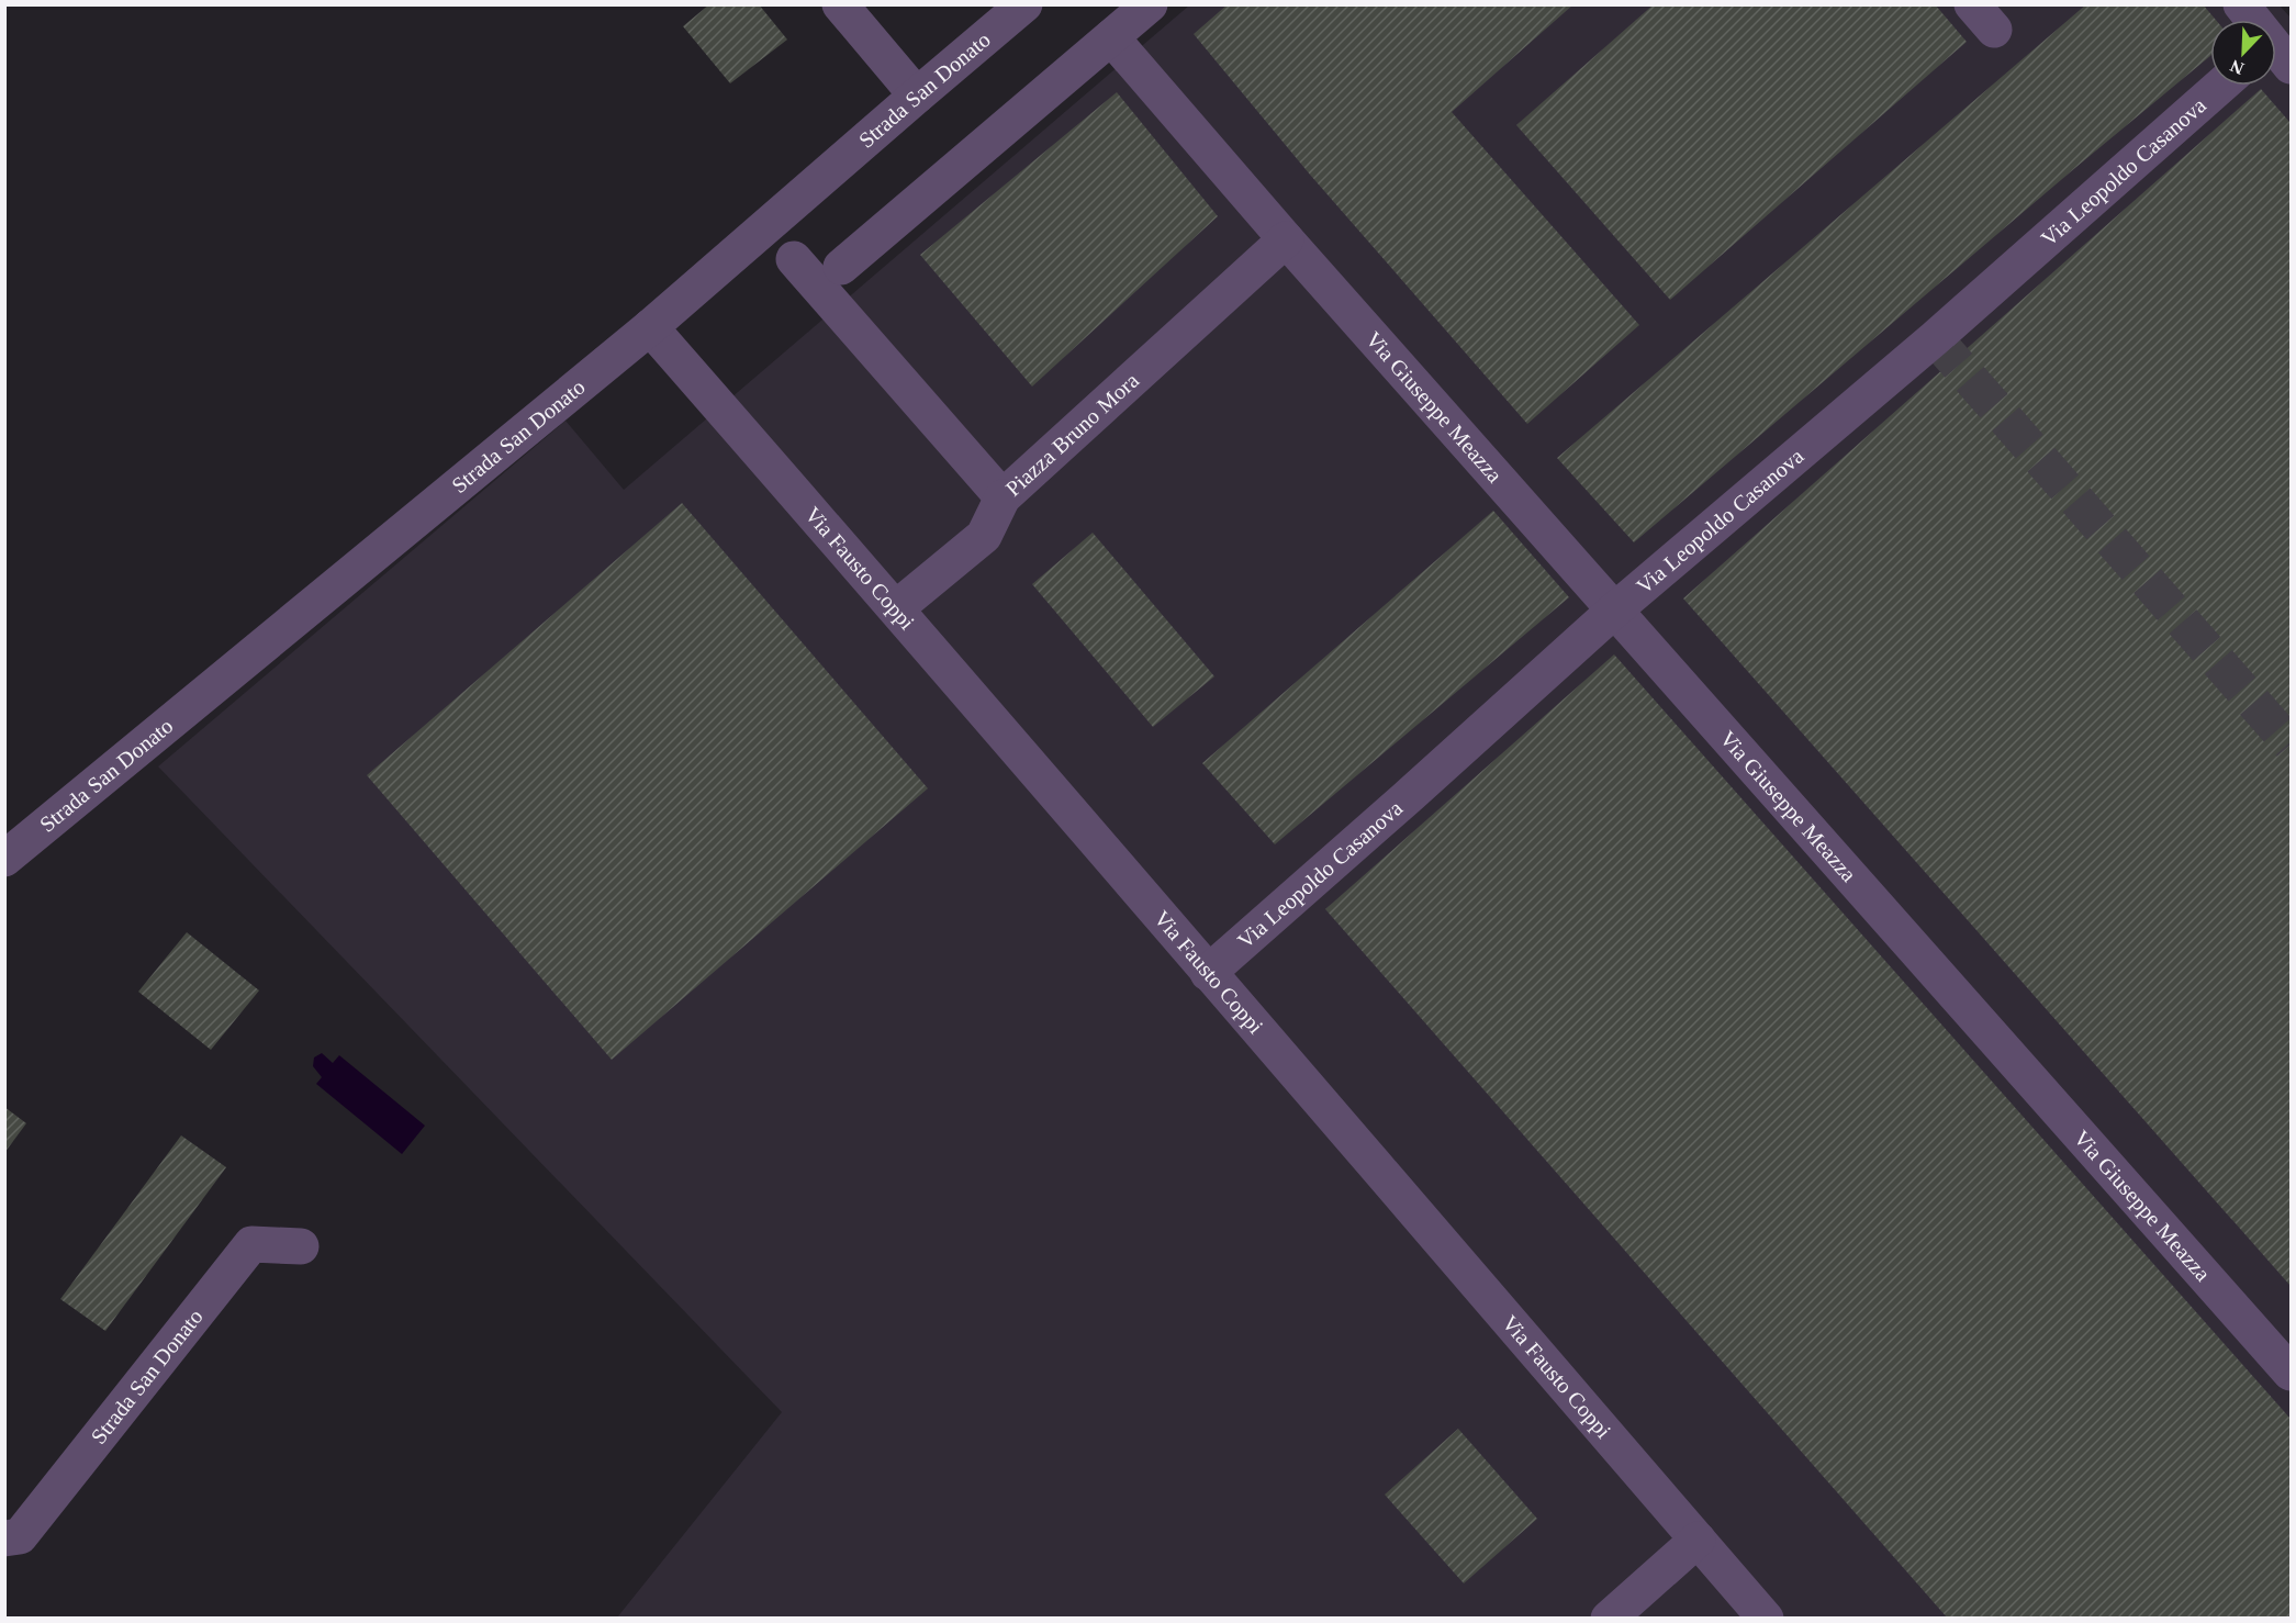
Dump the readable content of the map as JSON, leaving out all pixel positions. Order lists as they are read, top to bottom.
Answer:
{
  "streets": {
    "street": [
      "Strada San Donato",
      "Via Leopoldo Casanova",
      "Via Giuseppe Meazza",
      "Piazza Bruno Mora",
      "Via Fausto Coppi"
    ]
  },
  "crossings": [
    ["Strada San Donato", "Via Fausto Coppi"],
    ["Via Leopoldo Casanova", "Via Giuseppe Meazza"],
    ["Via Leopoldo Casanova", "Via Fausto Coppi"],
    ["Via Giuseppe Meazza", "Piazza Bruno Mora"]
  ],
  "north": "bottom left"
}
